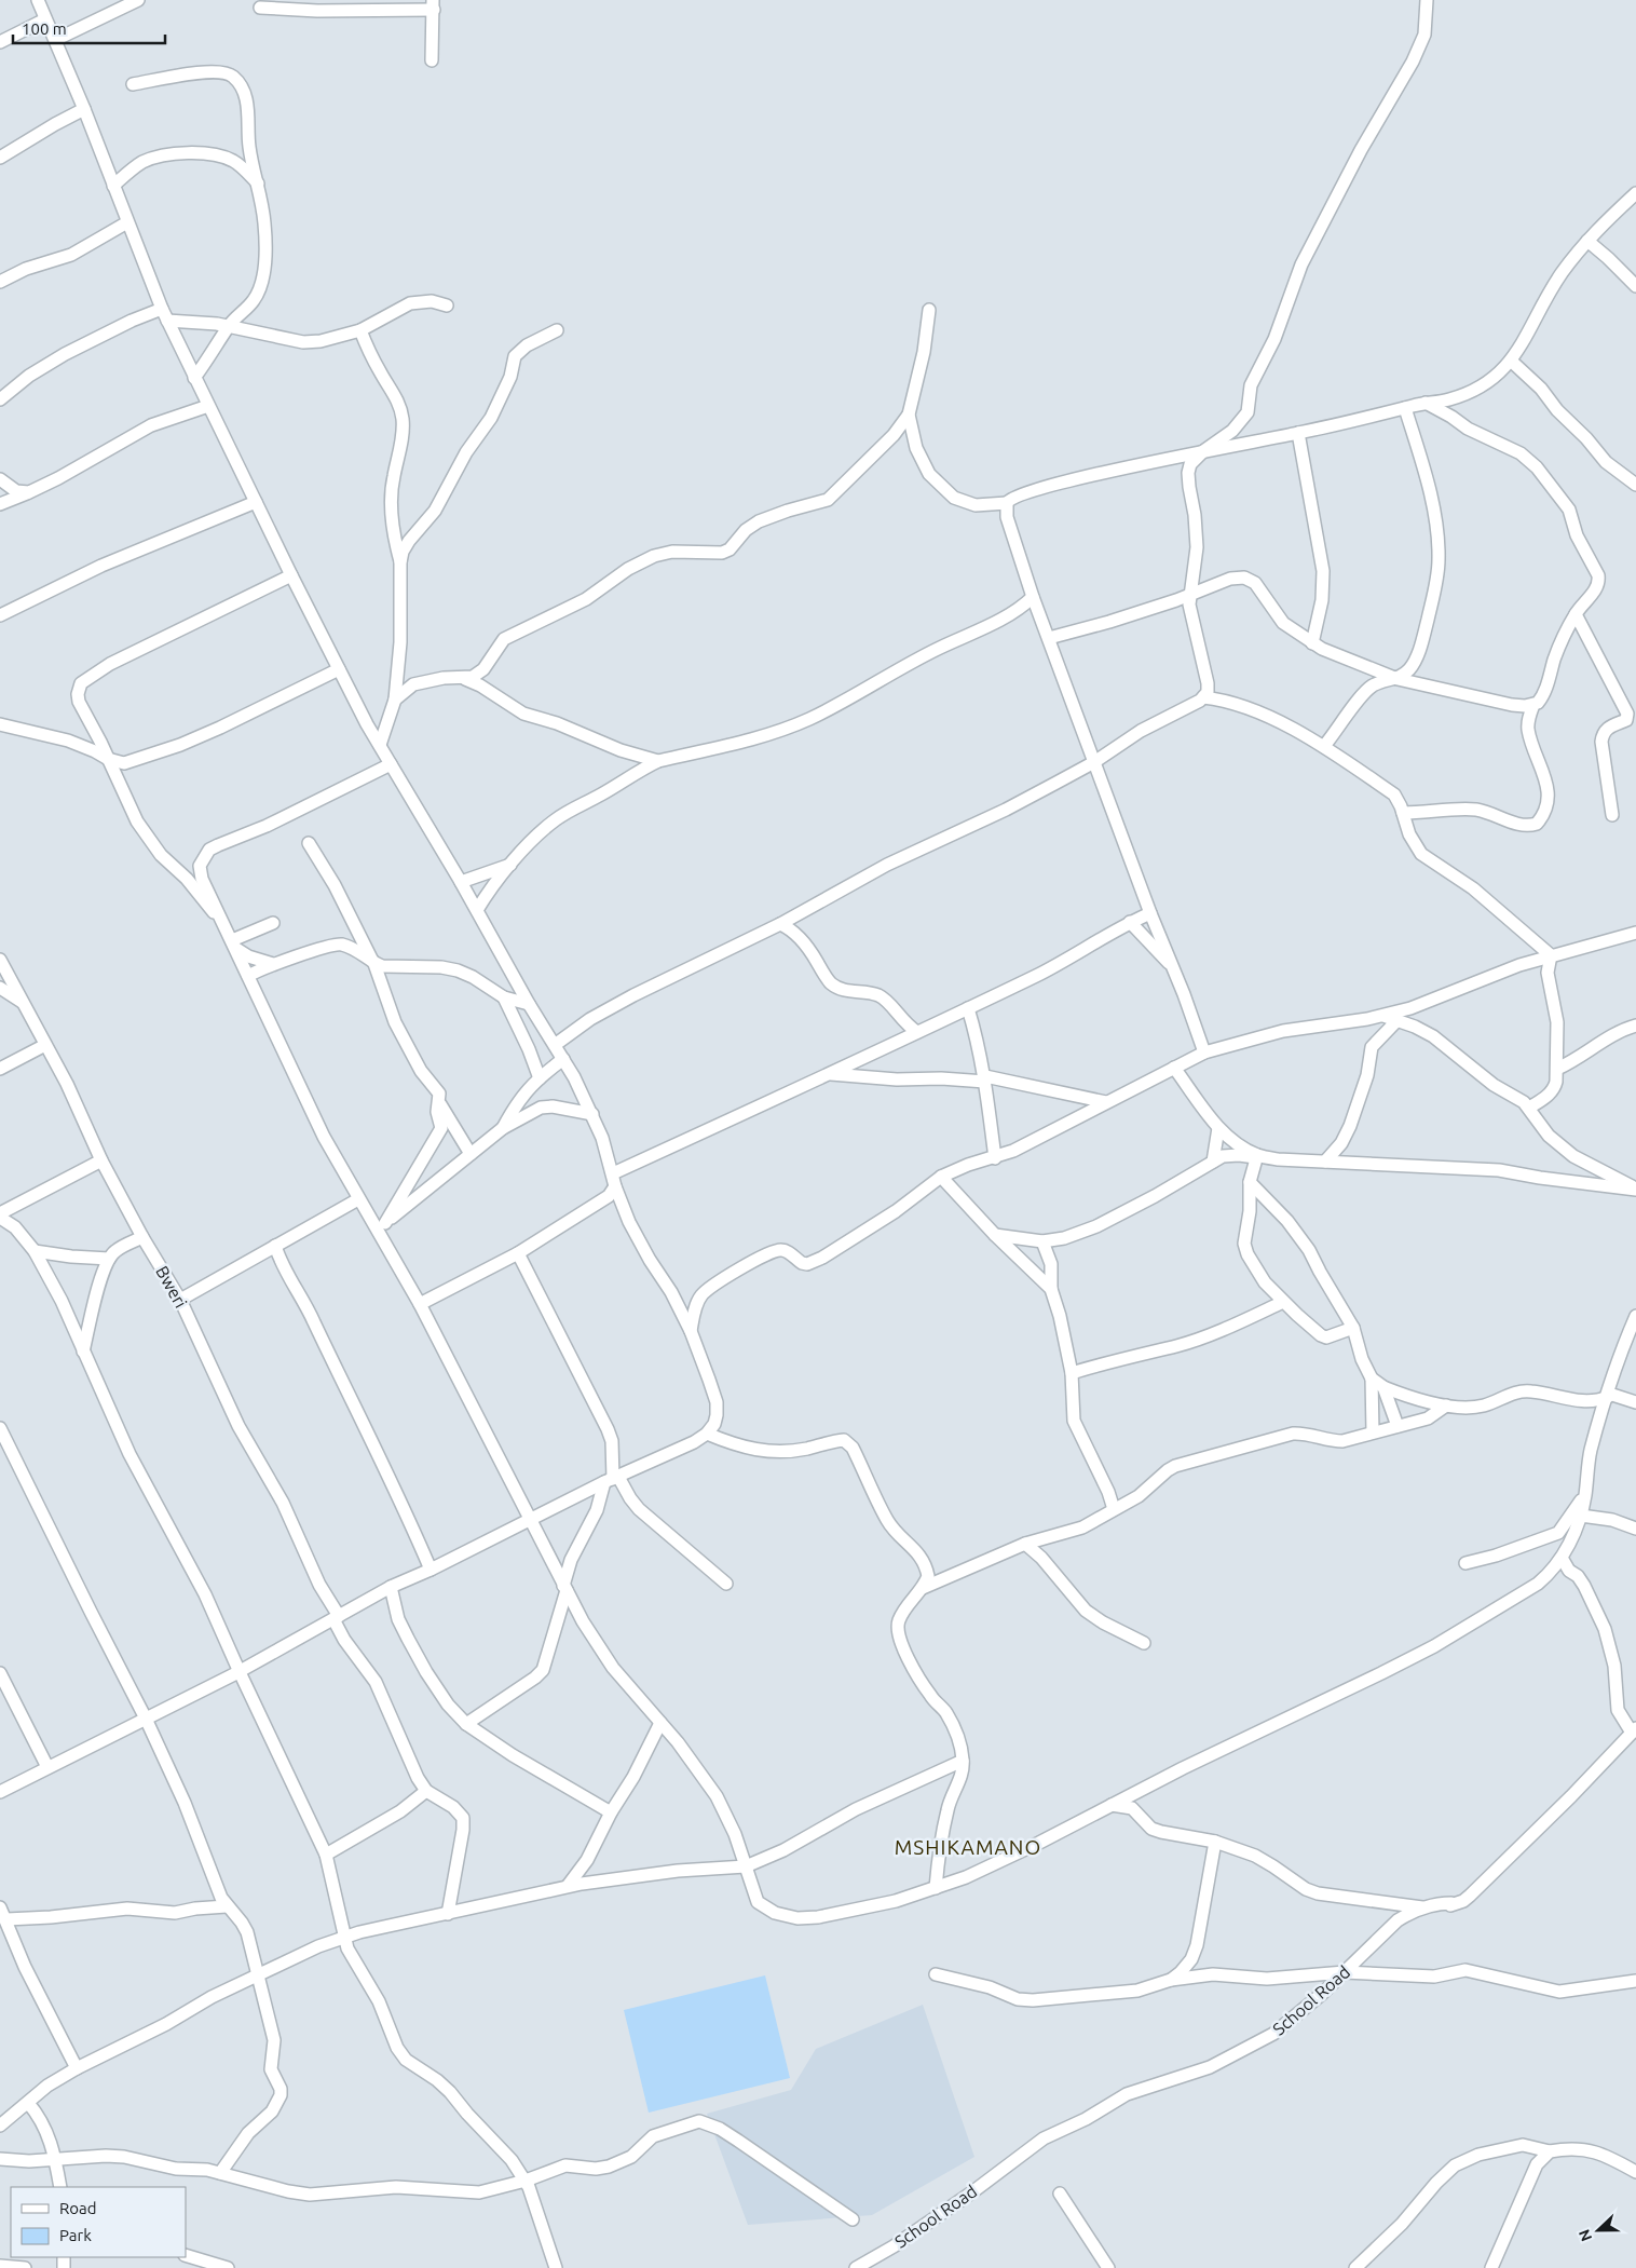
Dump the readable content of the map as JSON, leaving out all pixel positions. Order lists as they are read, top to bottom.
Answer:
{
  "streets": {
    "street": ["Bweri", "School Road"]
  },
  "districts": ["MSHIKAMANO"],
  "legend": ["Road", "Park"],
  "scale_bar": "100 m",
  "north": "left"
}
